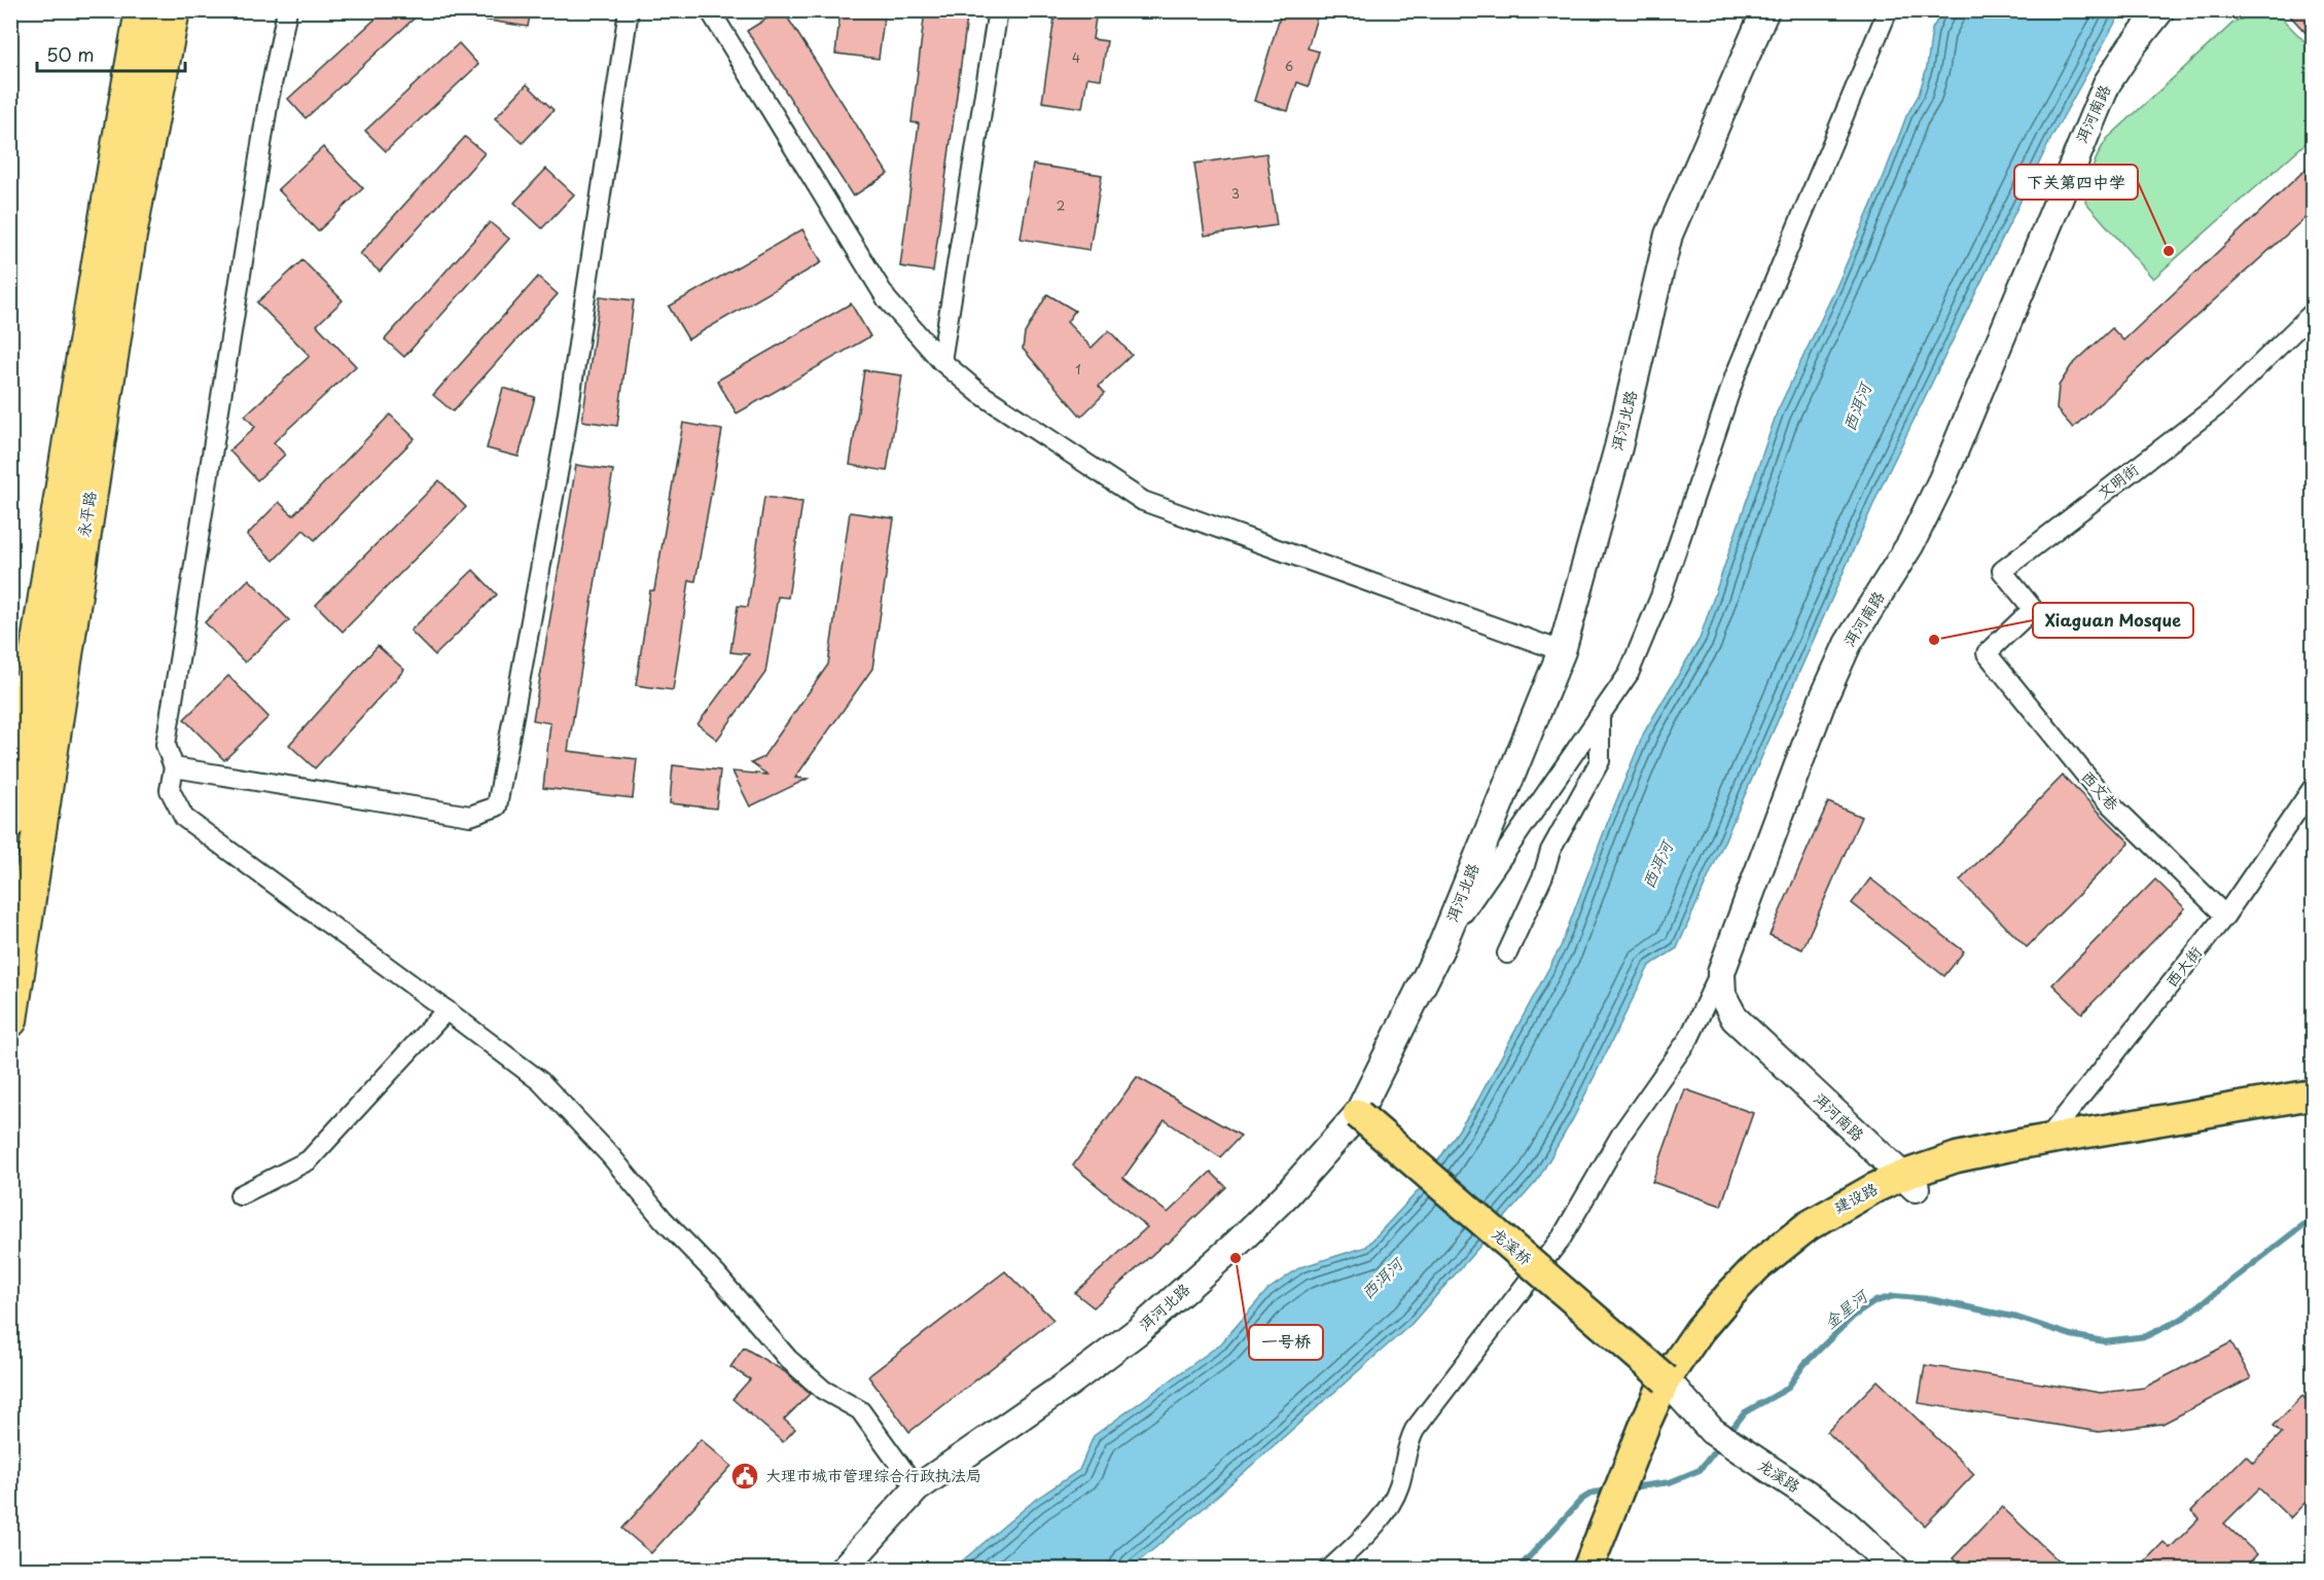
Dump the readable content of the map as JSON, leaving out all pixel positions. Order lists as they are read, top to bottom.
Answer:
{
  "streets": {
    "highway": ["永平路"],
    "main road": ["建设路", "龙溪桥"],
    "street": [
      "洱河南路",
      "洱河北路",
      "文明街",
      "西文巷",
      "西大街",
      "龙溪路"
    ]
  },
  "crossings": [
    ["洱河南路", "建设路"],
    ["洱河北路", "龙溪桥"],
    ["文明街", "西文巷"],
    ["西文巷", "西大街"],
    ["西大街", "建设路"],
    ["建设路", "龙溪桥"],
    ["建设路", "龙溪路"],
    ["龙溪桥", "龙溪路"]
  ],
  "water": ["西洱河", "金星河"],
  "places": {
    "other": ["下关第四中学", "Xiaguan Mosque", "一号桥"],
    "public building": ["大理市城市管理综合行政执法局"]
  },
  "house_numbers": [
    "4",
    "6",
    "3",
    "2",
    "1"
  ],
  "scale_bar": "50 m"
}
